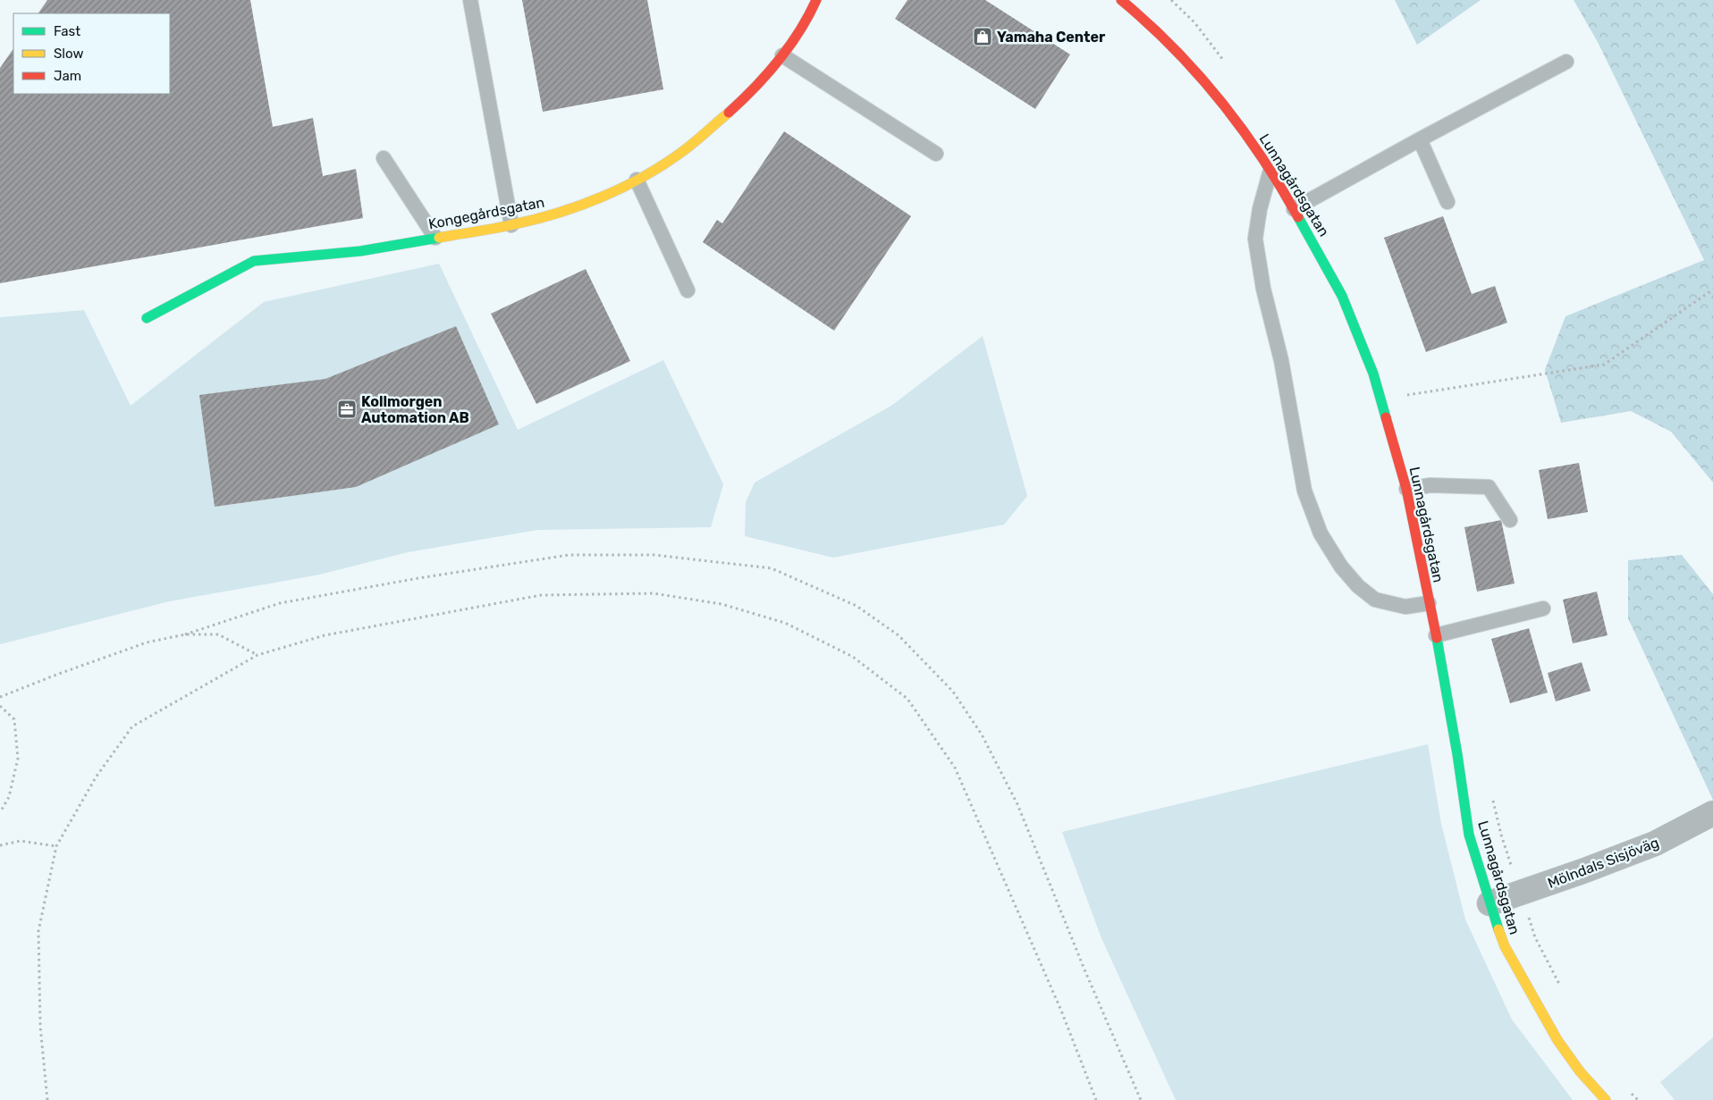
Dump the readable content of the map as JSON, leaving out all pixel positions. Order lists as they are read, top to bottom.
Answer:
{
  "streets": {
    "street": ["Lunnagårdsgatan", "Kongegårdsgatan", "Mölndals Sisjöväg"]
  },
  "crossings": [
    ["Lunnagårdsgatan", "Mölndals Sisjöväg"]
  ],
  "places": {
    "shop": ["Yamaha Center"],
    "office": ["Kollmorgen Automation AB"]
  },
  "legend": ["Fast", "Slow", "Jam"]
}
